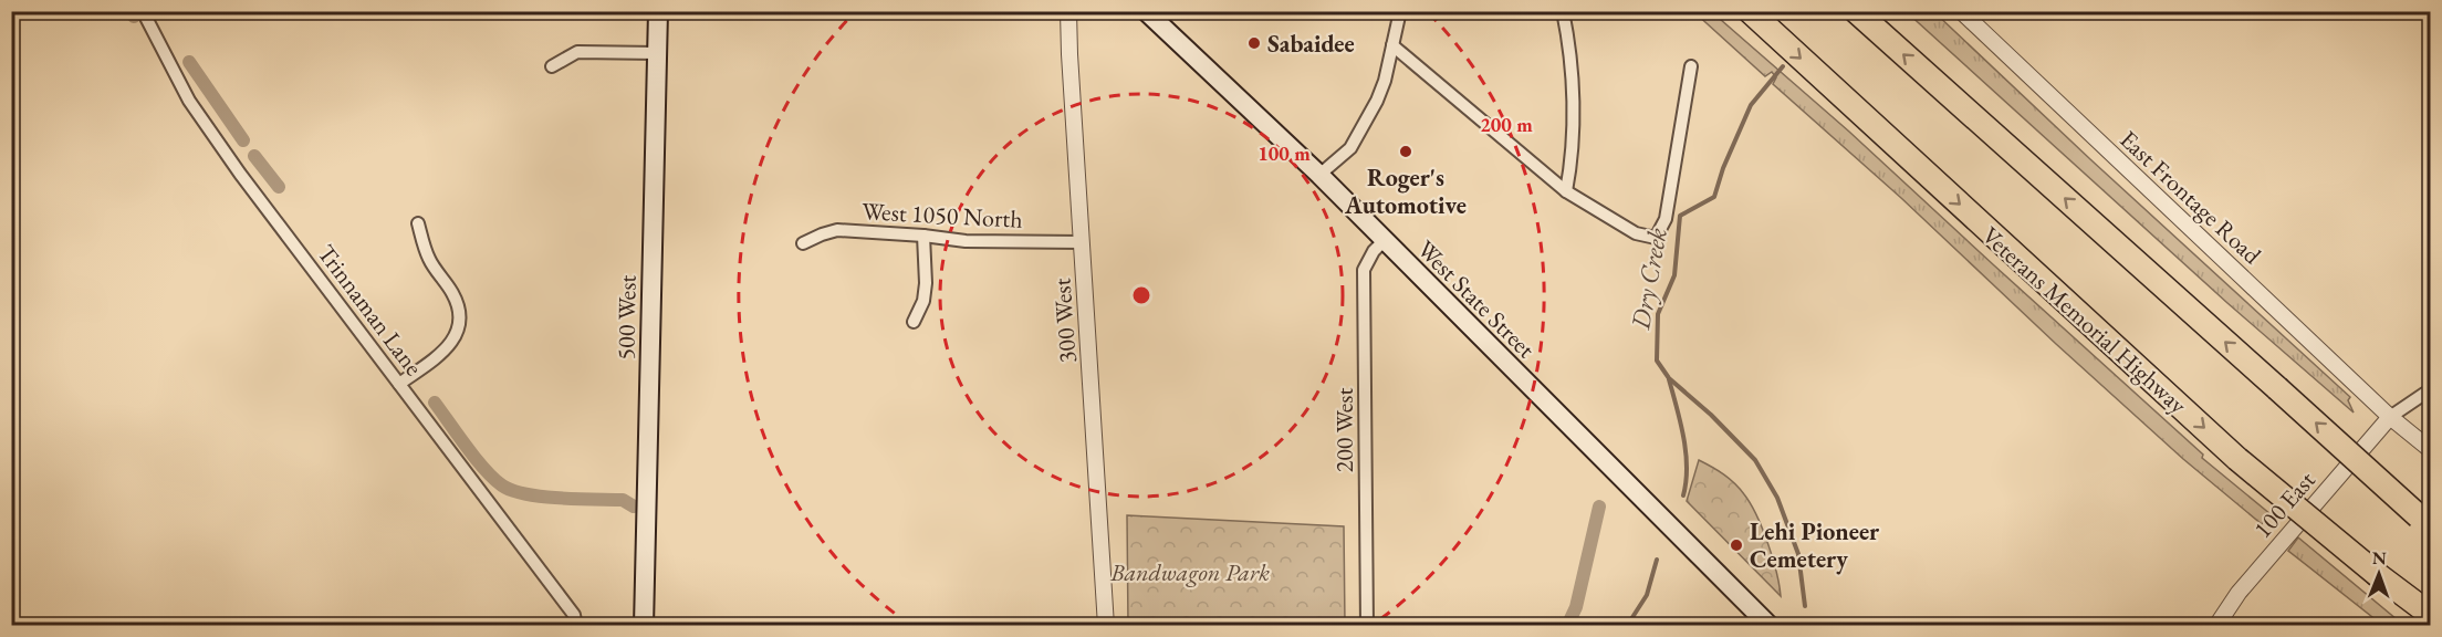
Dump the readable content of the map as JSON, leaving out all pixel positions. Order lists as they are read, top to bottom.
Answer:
{
  "streets": {
    "highway": ["Veterans Memorial Highway"],
    "main road": ["West State Street", "500 West"],
    "street": [
      "East Frontage Road",
      "West 1050 North",
      "Trinnaman Lane",
      "300 West",
      "200 West",
      "100 East"
    ]
  },
  "crossings": [
    ["East Frontage Road", "100 East"],
    ["West 1050 North", "300 West"],
    ["West State Street", "200 West"]
  ],
  "water": ["Dry Creek"],
  "parks": ["Bandwagon Park"],
  "places": ["Sabaidee", "Roger's Automotive", "Lehi Pioneer Cemetery"],
  "north": "top",
  "rings": ["200 m", "100 m"]
}
